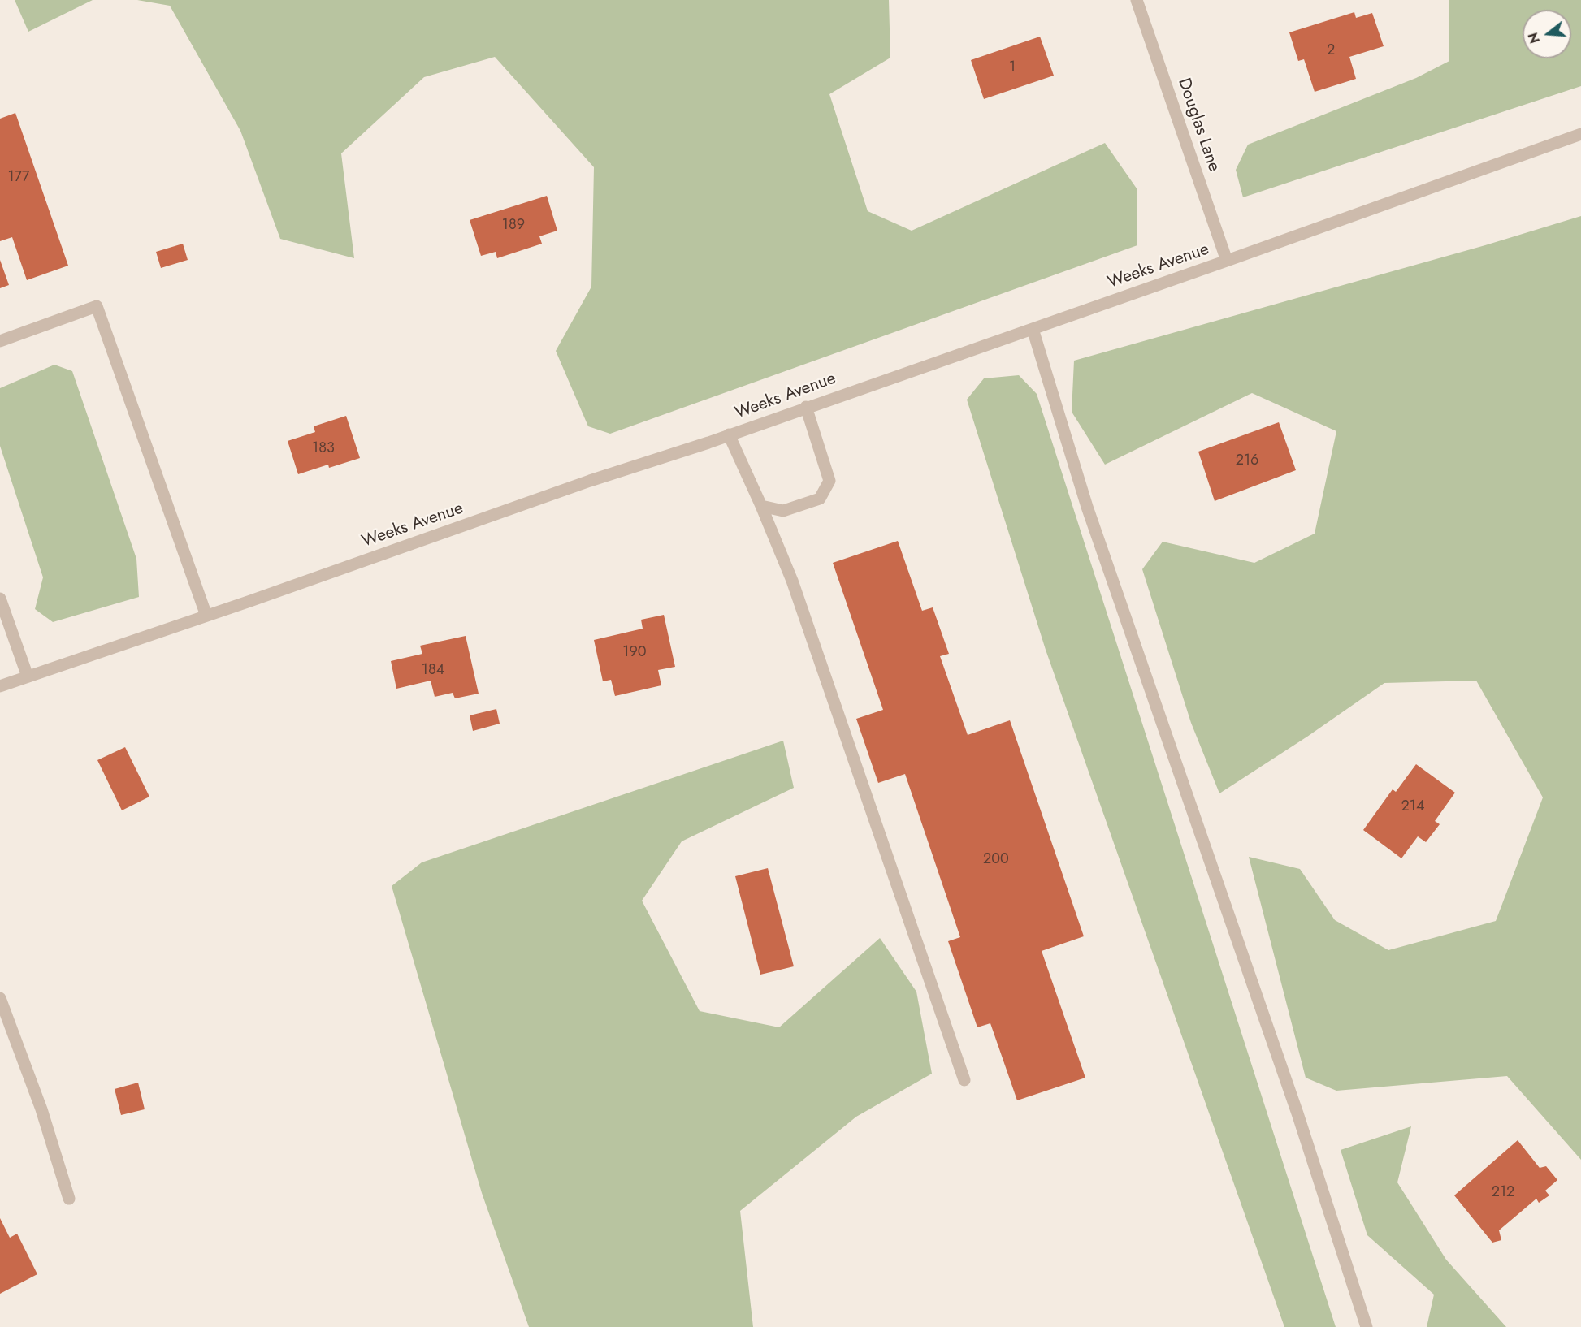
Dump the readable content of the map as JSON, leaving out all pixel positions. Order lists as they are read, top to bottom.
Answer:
{
  "streets": {
    "street": ["Douglas Lane", "Weeks Avenue"]
  },
  "crossings": [
    ["Douglas Lane", "Weeks Avenue"]
  ],
  "house_numbers": [
    "2",
    "1",
    "177",
    "189",
    "183",
    "216",
    "190",
    "184",
    "214",
    "200",
    "212"
  ],
  "north": "left"
}
